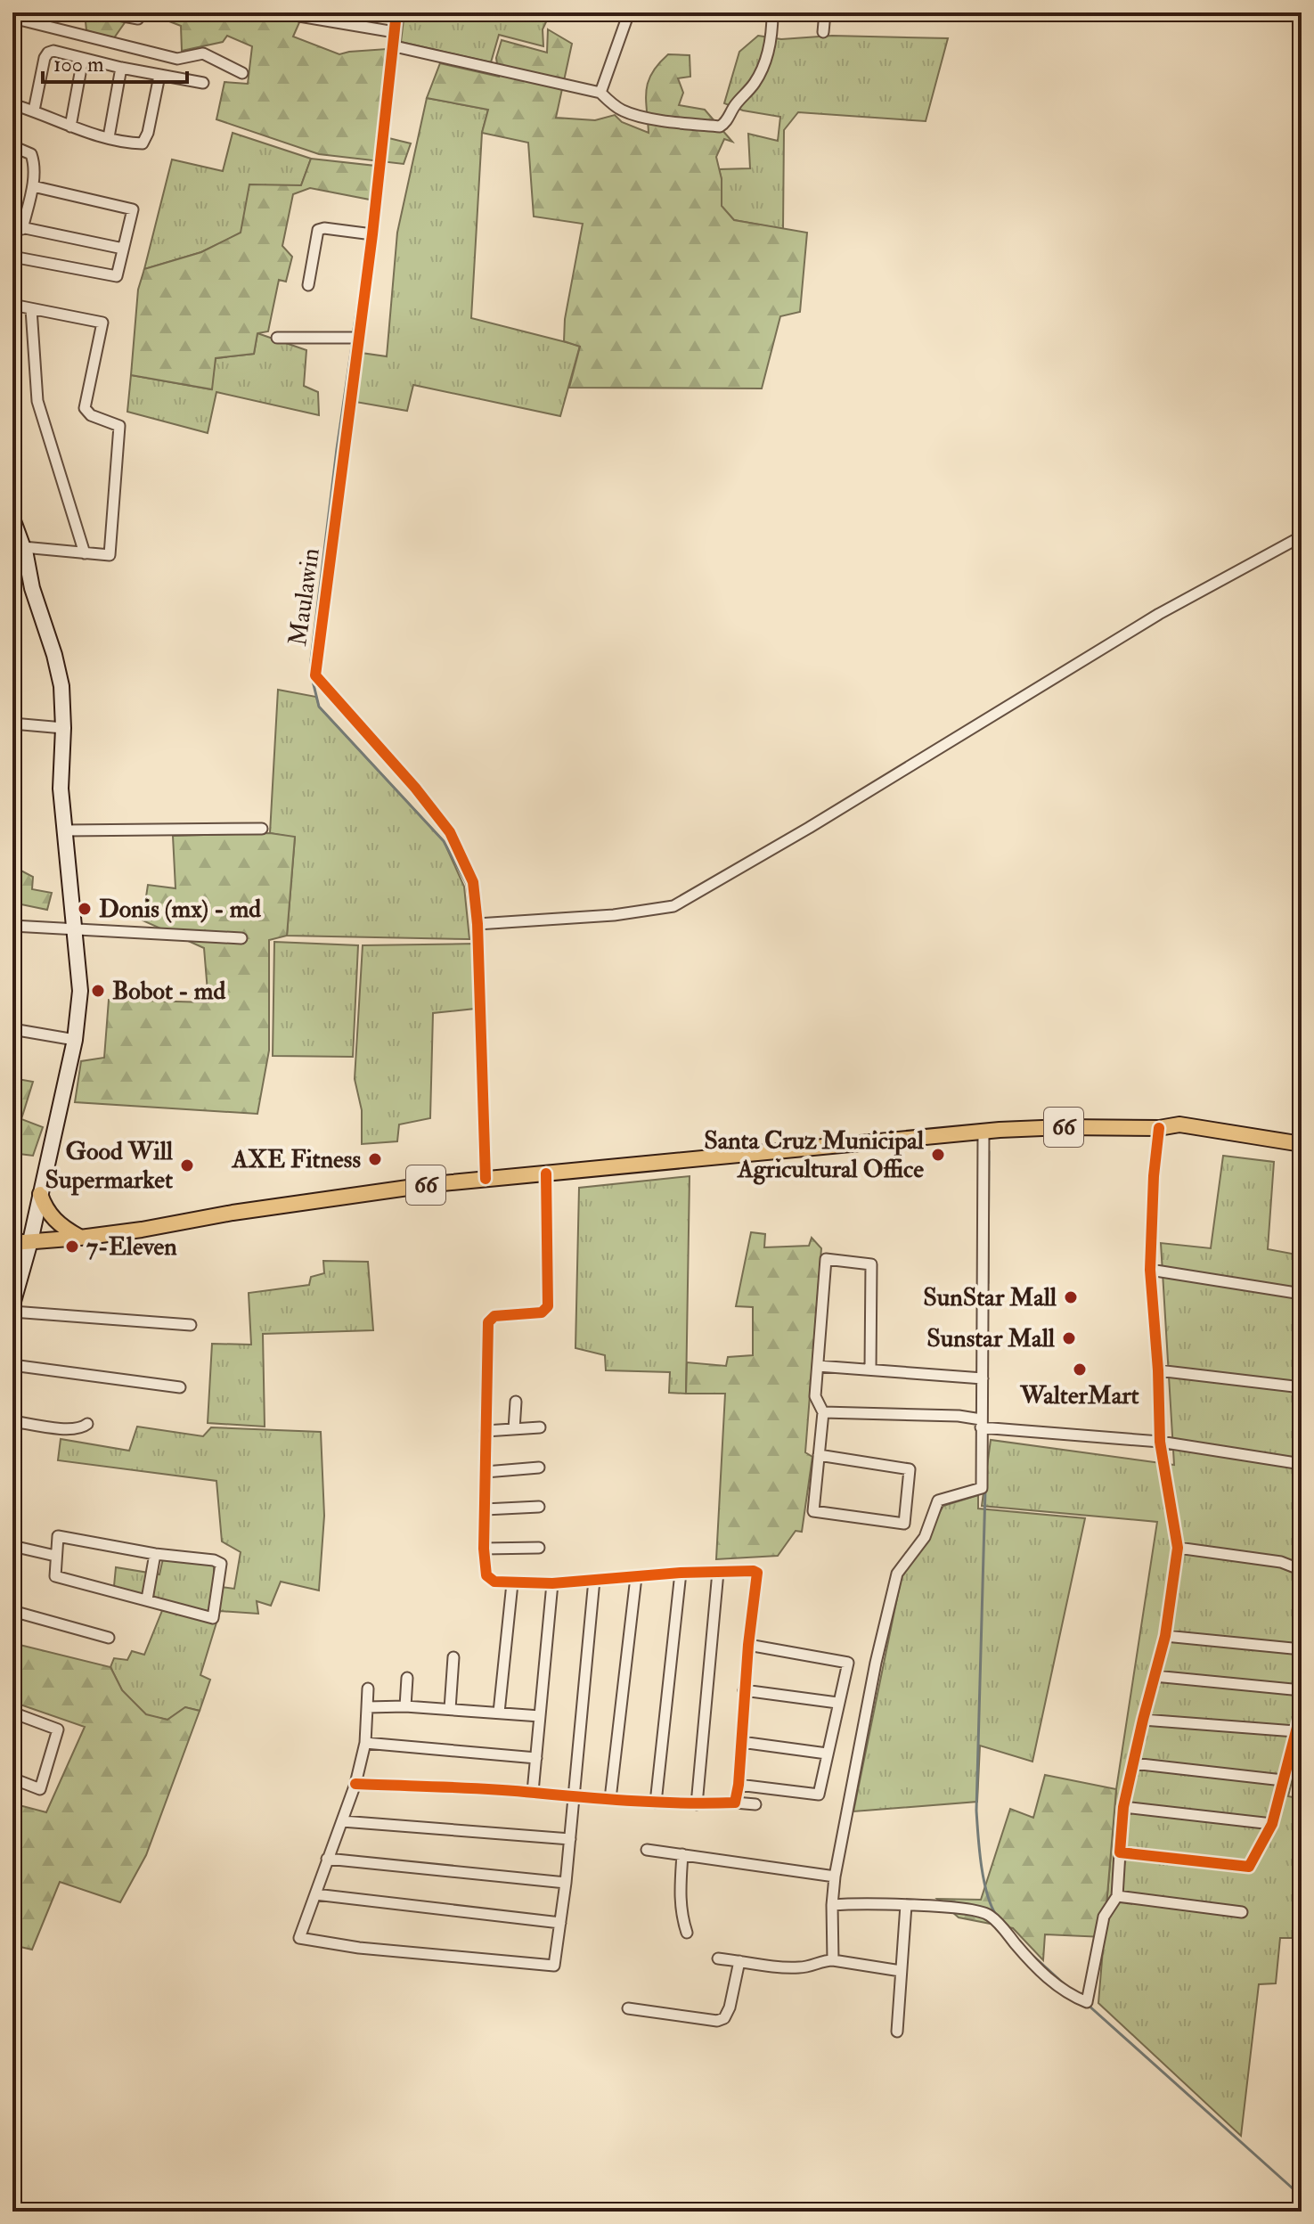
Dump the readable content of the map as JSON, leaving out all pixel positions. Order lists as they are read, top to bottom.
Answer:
{
  "streets": {
    "main road": ["66"],
    "street": ["Maulawin"]
  },
  "crossings": [
    ["Maulawin", "66"]
  ],
  "places": [
    "Donis (mx) - md",
    "Bobot - md",
    "Santa Cruz Municipal Agricultural Office",
    "AXE Fitness",
    "Good Will Supermarket",
    "7-Eleven",
    "SunStar Mall",
    "Sunstar Mall",
    "WalterMart"
  ],
  "scale_bar": "100 m"
}
